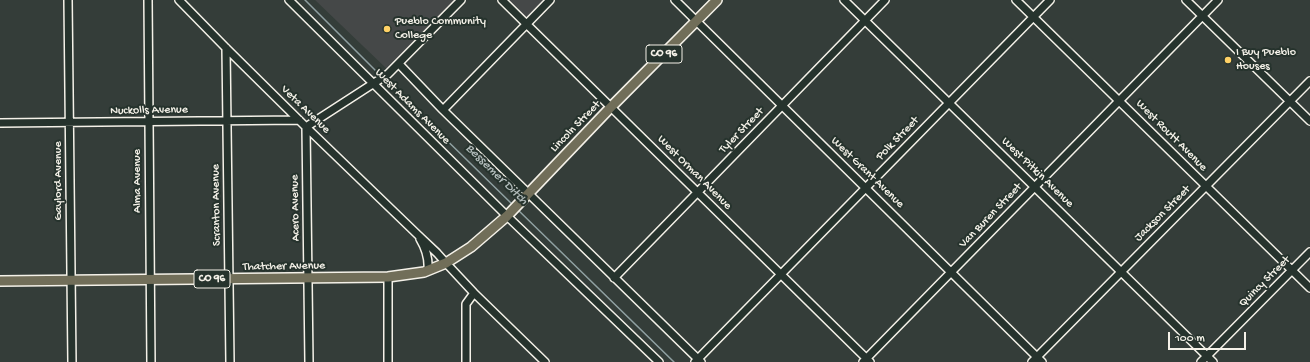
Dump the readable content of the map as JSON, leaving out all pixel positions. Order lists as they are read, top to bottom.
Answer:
{
  "streets": {
    "main road": ["CO 96", "Lincoln Street", "Thatcher Avenue"],
    "street": [
      "West Adams Avenue",
      "Veta Avenue",
      "Nuckolls Avenue",
      "Tyler Street",
      "West Routt Avenue",
      "Polk Street",
      "West Orman Avenue",
      "West Grant Avenue",
      "West Pitkin Avenue",
      "Gaylord Avenue",
      "Alma Avenue",
      "Scranton Avenue",
      "Acero Avenue",
      "Jackson Street",
      "Van Buren Street",
      "Quincy Street"
    ]
  },
  "crossings": [
    ["West Adams Avenue", "Lincoln Street"],
    ["West Adams Avenue", "Tyler Street"],
    ["West Adams Avenue", "Polk Street"],
    ["Veta Avenue", "Nuckolls Avenue"],
    ["Veta Avenue", "Lincoln Street"],
    ["Veta Avenue", "Scranton Avenue"],
    ["Veta Avenue", "Acero Avenue"],
    ["Veta Avenue", "Thatcher Avenue"],
    ["Nuckolls Avenue", "Gaylord Avenue"],
    ["Nuckolls Avenue", "Alma Avenue"],
    ["Nuckolls Avenue", "Scranton Avenue"],
    ["Lincoln Street", "West Orman Avenue"],
    ["Lincoln Street", "West Grant Avenue"],
    ["Lincoln Street", "Thatcher Avenue"],
    ["Tyler Street", "West Orman Avenue"],
    ["Tyler Street", "West Grant Avenue"],
    ["Tyler Street", "West Pitkin Avenue"],
    ["West Routt Avenue", "Polk Street"],
    ["West Routt Avenue", "Jackson Street"],
    ["West Routt Avenue", "Van Buren Street"],
    ["West Routt Avenue", "Quincy Street"],
    ["Polk Street", "West Orman Avenue"],
    ["Polk Street", "West Grant Avenue"],
    ["Polk Street", "West Pitkin Avenue"],
    ["West Orman Avenue", "Van Buren Street"],
    ["West Grant Avenue", "Jackson Street"],
    ["West Grant Avenue", "Van Buren Street"],
    ["West Pitkin Avenue", "Jackson Street"],
    ["West Pitkin Avenue", "Van Buren Street"],
    ["West Pitkin Avenue", "Quincy Street"],
    ["Gaylord Avenue", "Thatcher Avenue"],
    ["Alma Avenue", "Thatcher Avenue"],
    ["Scranton Avenue", "Thatcher Avenue"],
    ["Acero Avenue", "Thatcher Avenue"]
  ],
  "water": ["Bessemer Ditch"],
  "places": ["Pueblo Community College", "I Buy Pueblo Houses"],
  "scale_bar": "100 m"
}
